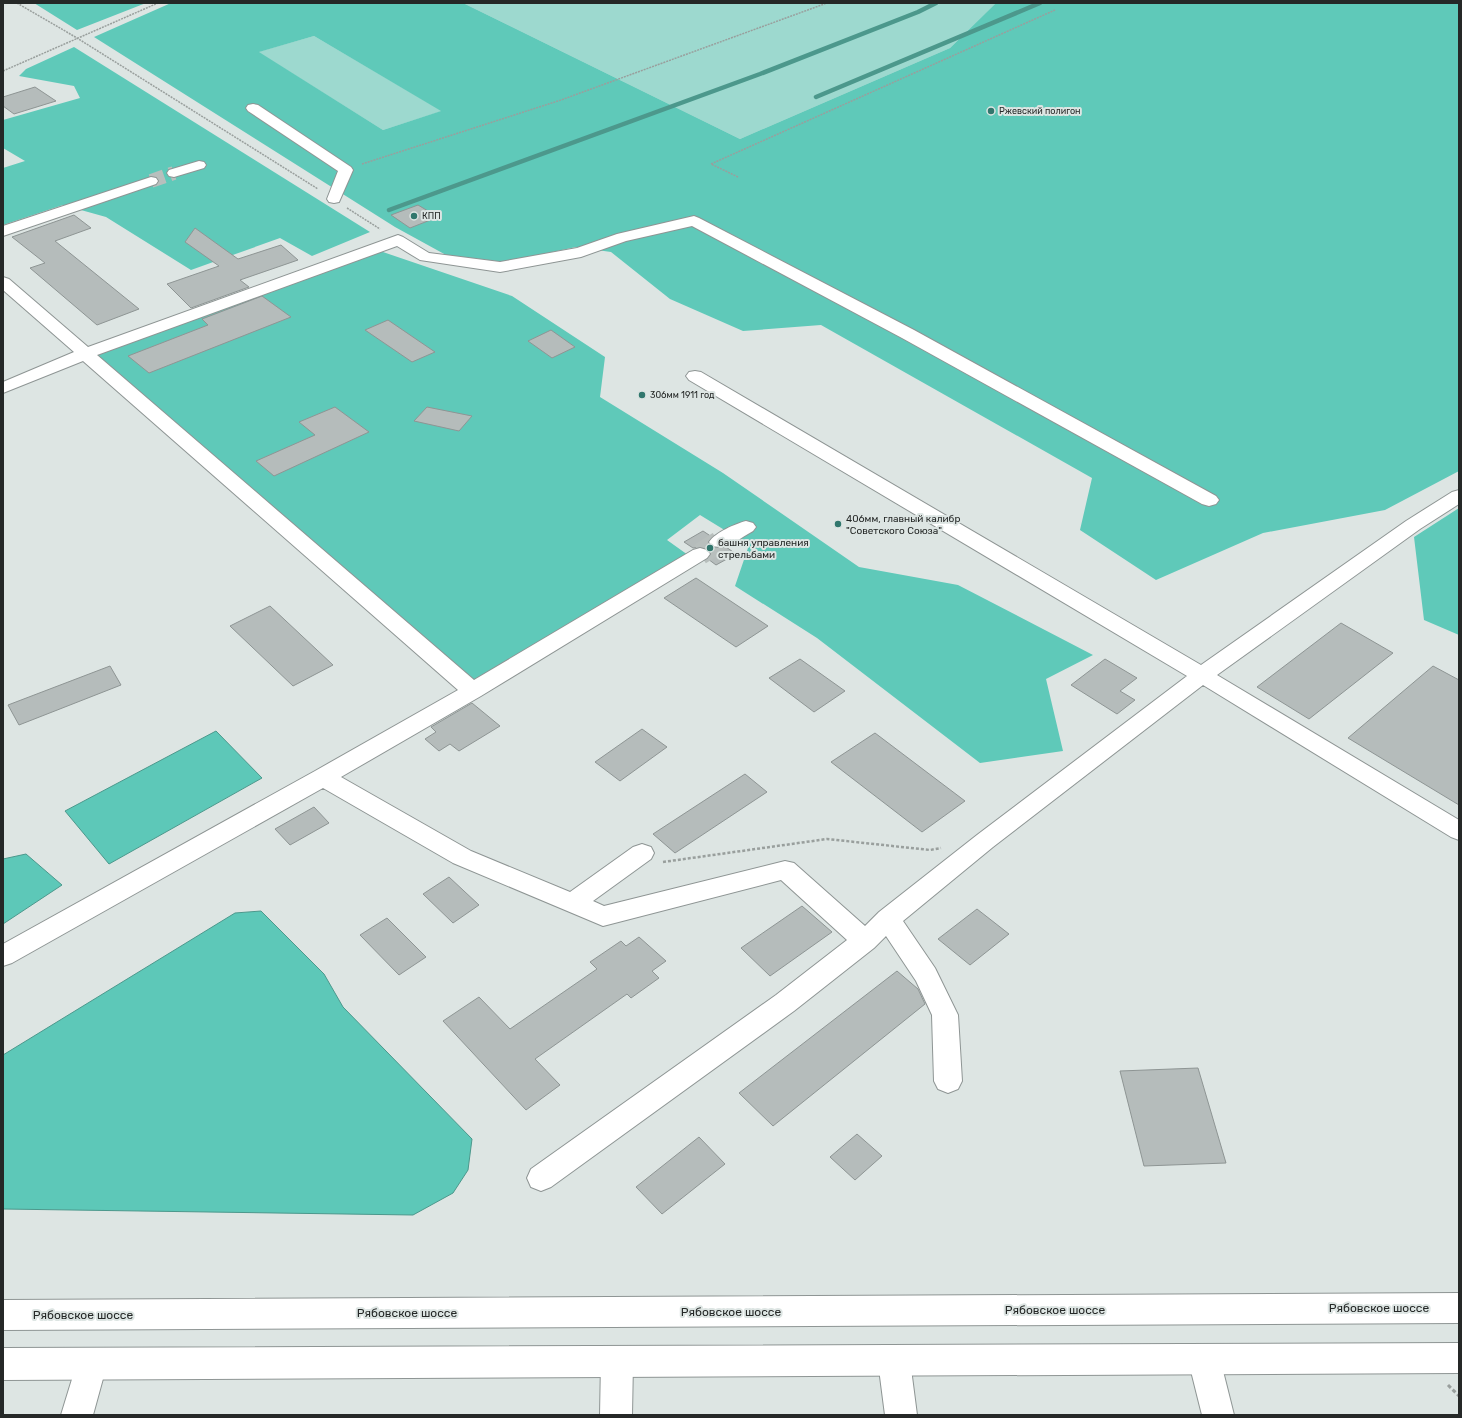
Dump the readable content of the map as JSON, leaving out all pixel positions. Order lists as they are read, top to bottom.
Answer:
{
  "streets": {
    "main road": ["Рябовское шоссе"]
  },
  "places": [
    "Ржевский полигон",
    "КПП",
    "306мм 1911 год",
    "406мм, главный калибр \"Советского Союза\"",
    "башня управления стрельбами"
  ]
}
